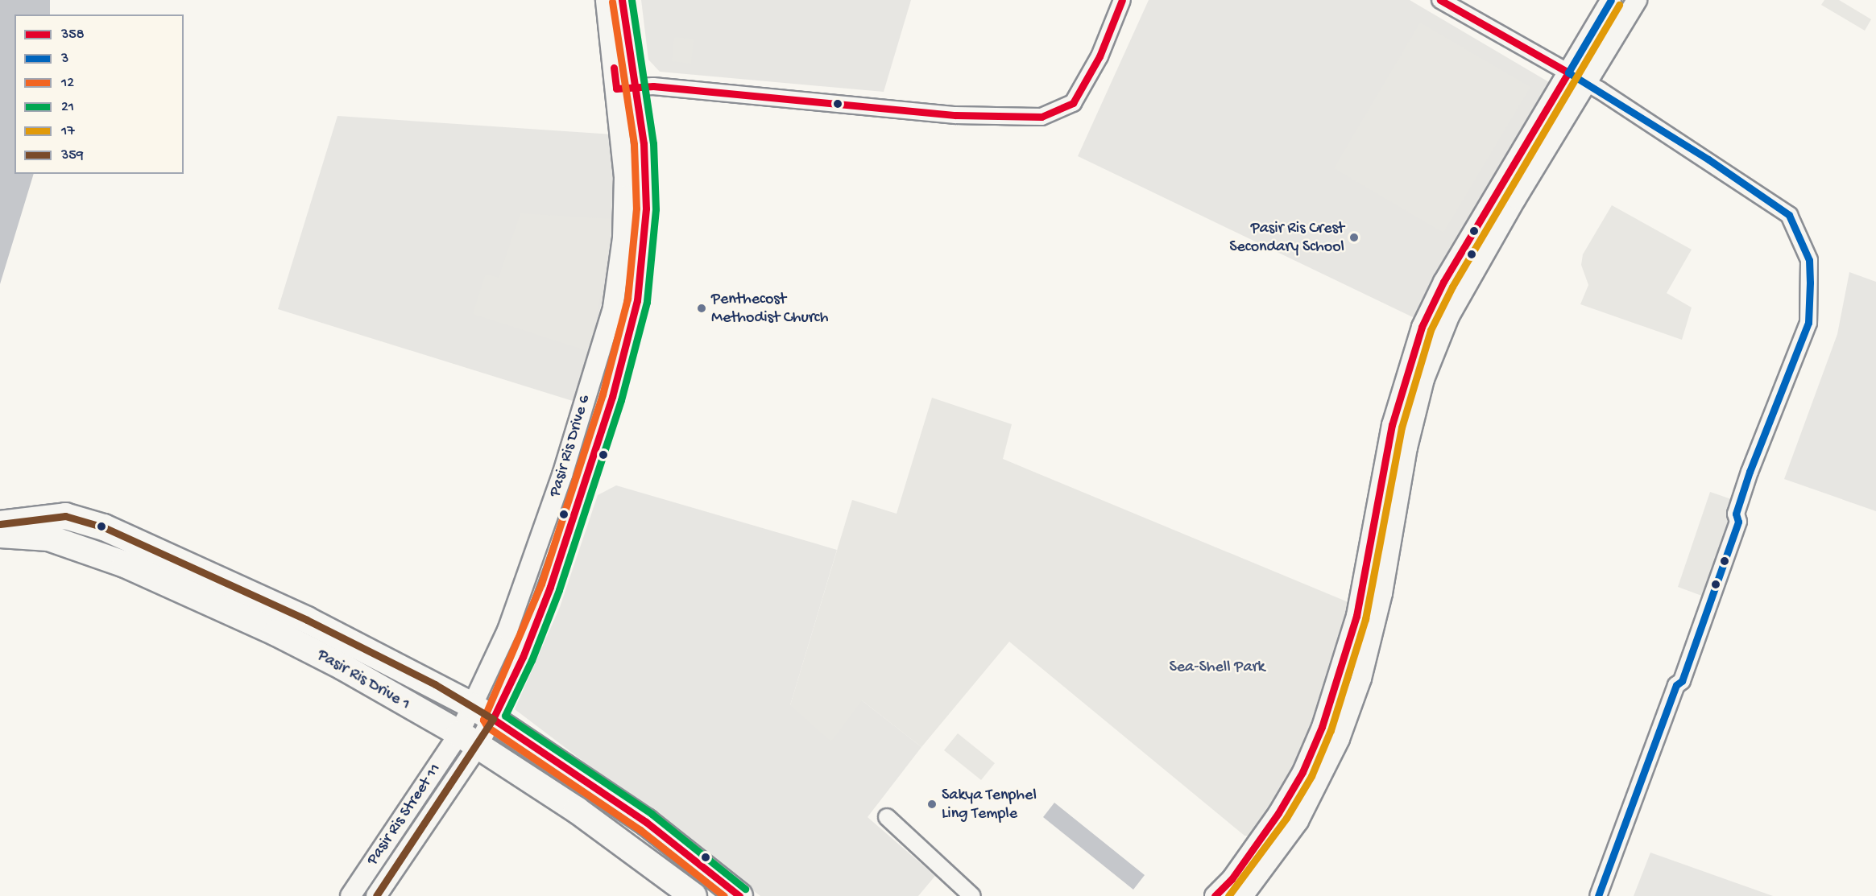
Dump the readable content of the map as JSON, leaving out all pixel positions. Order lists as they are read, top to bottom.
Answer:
{
  "streets": {
    "main road": ["Pasir Ris Drive 1"],
    "street": ["Pasir Ris Drive 6", "Pasir Ris Street 11"]
  },
  "crossings": [
    ["Pasir Ris Drive 6", "Pasir Ris Drive 1"],
    ["Pasir Ris Drive 6", "Pasir Ris Street 11"],
    ["Pasir Ris Drive 1", "Pasir Ris Street 11"]
  ],
  "parks": ["Sea-Shell Park"],
  "places": ["Pasir Ris Crest Secondary School", "Penthecost Methodist Church", "Sakya Tenphel Ling Temple"],
  "lines": [
    "transit line 358",
    "transit line 3",
    "transit line 21",
    "transit line 12",
    "transit line 17",
    "transit line 359"
  ],
  "legend": [
    "358",
    "3",
    "12",
    "21",
    "17",
    "359"
  ]
}
